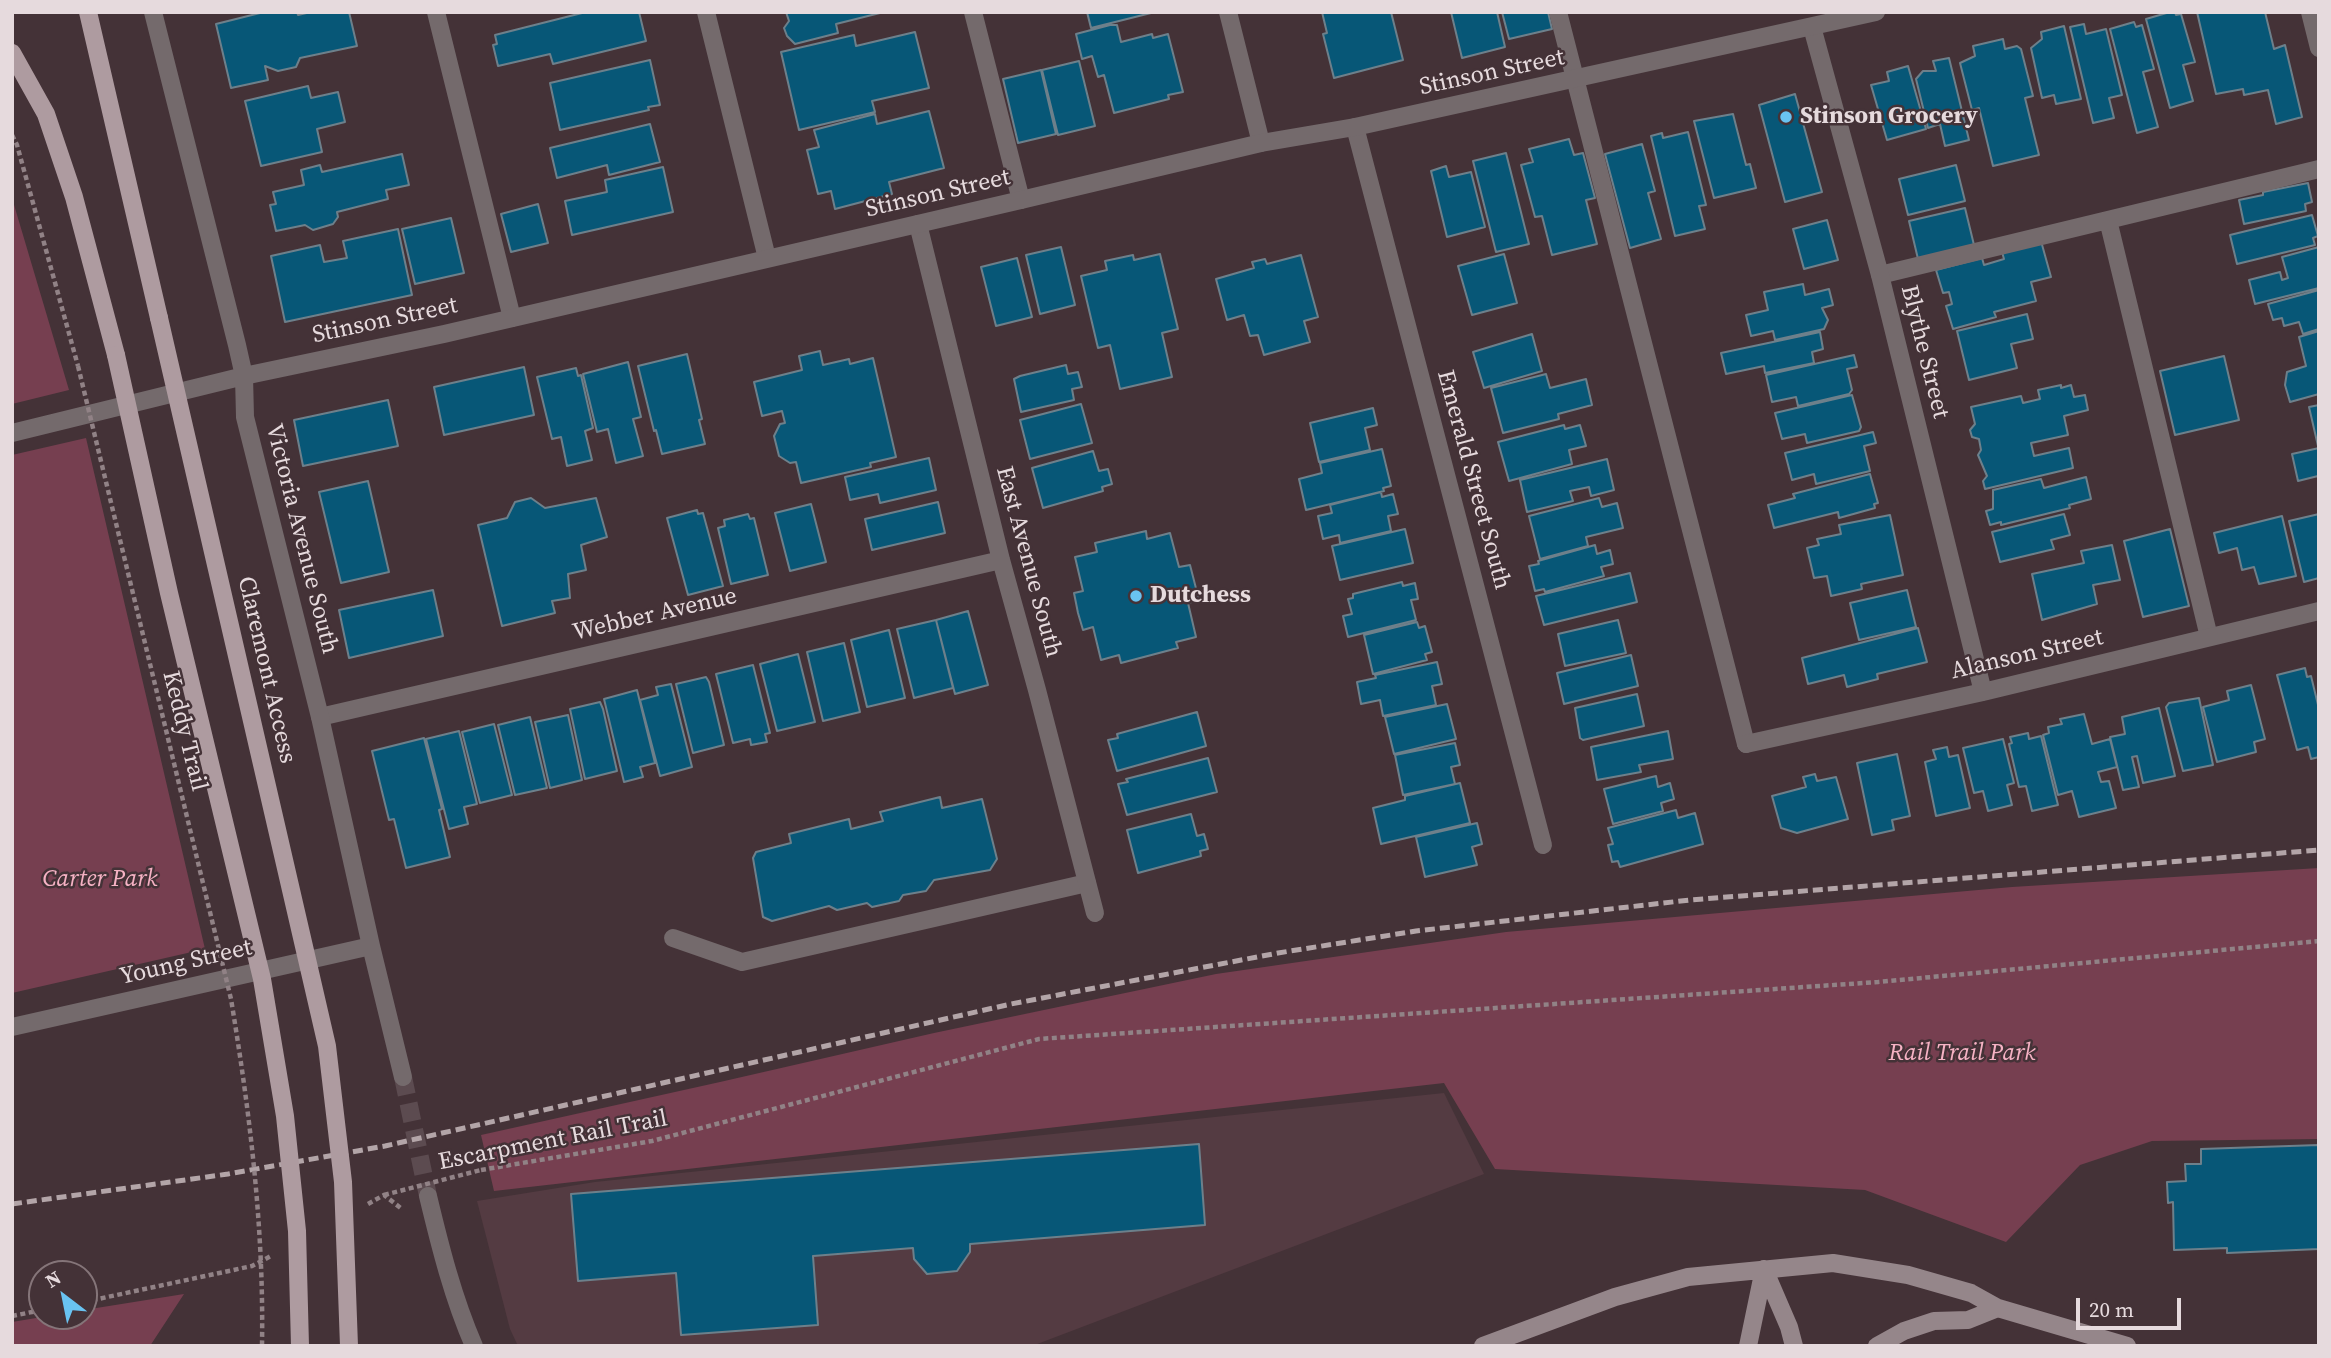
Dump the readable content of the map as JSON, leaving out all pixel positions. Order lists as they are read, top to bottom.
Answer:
{
  "streets": {
    "main road": ["Claremont Access"],
    "street": [
      "Stinson Street",
      "Blythe Street",
      "Emerald Street South",
      "Victoria Avenue South",
      "East Avenue South",
      "Webber Avenue",
      "Alanson Street",
      "Young Street"
    ],
    "path": ["Keddy Trail", "Escarpment Rail Trail"]
  },
  "crossings": [
    ["Stinson Street", "Blythe Street"],
    ["Stinson Street", "Emerald Street South"],
    ["Stinson Street", "Victoria Avenue South"],
    ["Stinson Street", "East Avenue South"],
    ["Stinson Street", "Alanson Street"],
    ["Blythe Street", "Alanson Street"],
    ["Victoria Avenue South", "Webber Avenue"],
    ["Victoria Avenue South", "Young Street"],
    ["East Avenue South", "Webber Avenue"]
  ],
  "parks": ["Carter Park", "Rail Trail Park"],
  "places": ["Stinson Grocery", "Dutchess"],
  "scale_bar": "20 m",
  "north": "top left"
}
